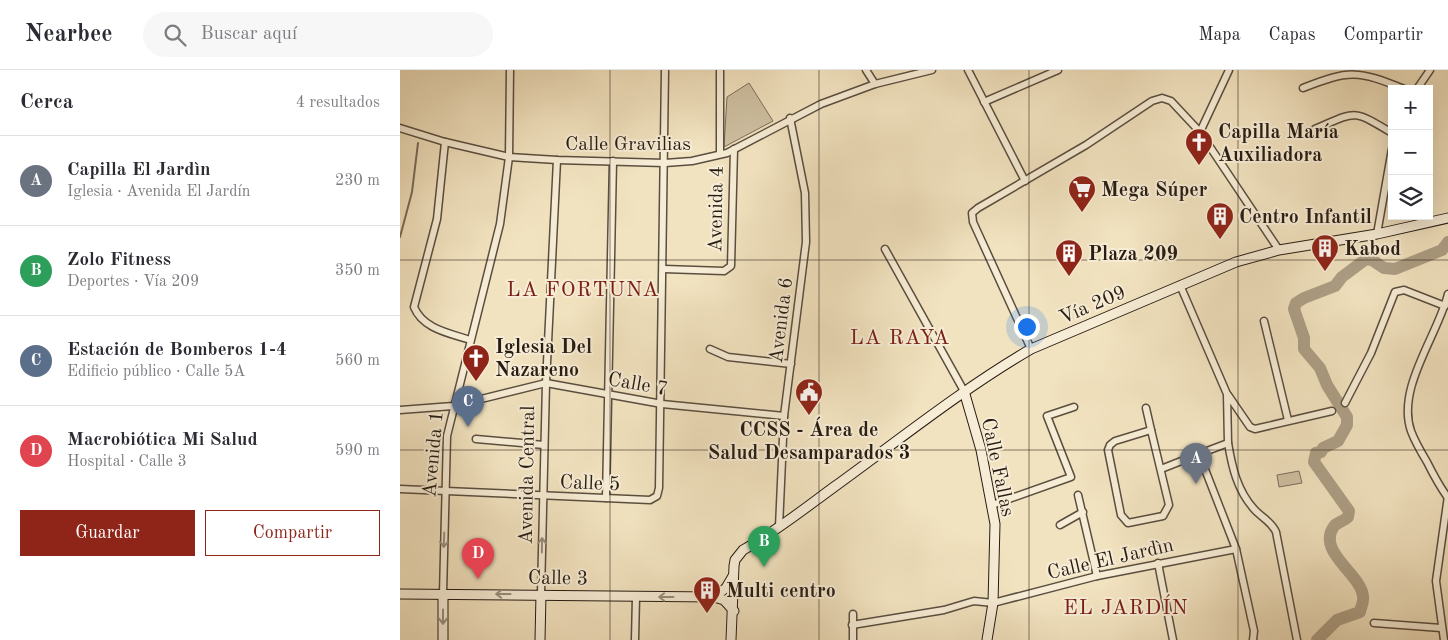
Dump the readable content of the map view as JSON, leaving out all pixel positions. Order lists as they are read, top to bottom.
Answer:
{
  "streets": {
    "main road": [
      "Vía 209",
      "Avenida 1",
      "Calle Fallas",
      "Avenida Central",
      "Calle 3"
    ],
    "street": [
      "Calle Gravilias",
      "Avenida 4",
      "Avenida 6",
      "Calle 7",
      "Calle 5",
      "Calle El Jardìn"
    ]
  },
  "crossings": [
    ["Calle Gravilias", "Avenida 4"],
    ["Calle Gravilias", "Avenida 6"],
    ["Calle Gravilias", "Avenida 1"],
    ["Calle Gravilias", "Avenida Central"],
    ["Vía 209", "Avenida 6"],
    ["Vía 209", "Calle Fallas"],
    ["Avenida 6", "Calle 7"],
    ["Calle 7", "Avenida 1"],
    ["Calle 7", "Avenida Central"],
    ["Calle 7", "Calle 5"],
    ["Avenida 1", "Calle 5"],
    ["Avenida 1", "Calle 3"],
    ["Calle Fallas", "Calle El Jardìn"],
    ["Avenida Central", "Calle 5"],
    ["Avenida Central", "Calle 3"]
  ],
  "one_way": ["Calle 3"],
  "districts": ["LA FORTUNA", "LA RAYA", "EL JARDÍN"],
  "places": {
    "church": ["Capilla María Auxiliadora", "Iglesia Del Nazareno"],
    "supermarket": ["Mega Súper"],
    "building": [
      "Centro Infantil",
      "Kabod",
      "Plaza 209",
      "Multi centro"
    ],
    "public building": ["CCSS - Área de Salud Desamparados 3"]
  },
  "page": {
    "header": "Nearbee",
    "search": "Buscar aquí",
    "nav": ["Mapa", "Capas", "Compartir"],
    "heading": ["Cerca", "4 resultados"],
    "map_buttons": ["+", "−"],
    "list": [
      {
        "mark": "A",
        "name": "Capilla El Jardìn",
        "note": "Iglesia · Avenida El Jardín",
        "value": "230 m"
      },
      {
        "mark": "B",
        "name": "Zolo Fitness",
        "note": "Deportes · Vía 209",
        "value": "350 m"
      },
      {
        "mark": "C",
        "name": "Estación de Bomberos 1-4",
        "note": "Edificio público · Calle 5A",
        "value": "560 m"
      },
      {
        "mark": "D",
        "name": "Macrobiótica Mi Salud",
        "note": "Hospital · Calle 3",
        "value": "590 m"
      }
    ],
    "pins": [
      "C",
      "A",
      "B",
      "D"
    ],
    "buttons": ["Guardar", "Compartir"]
  }
}
